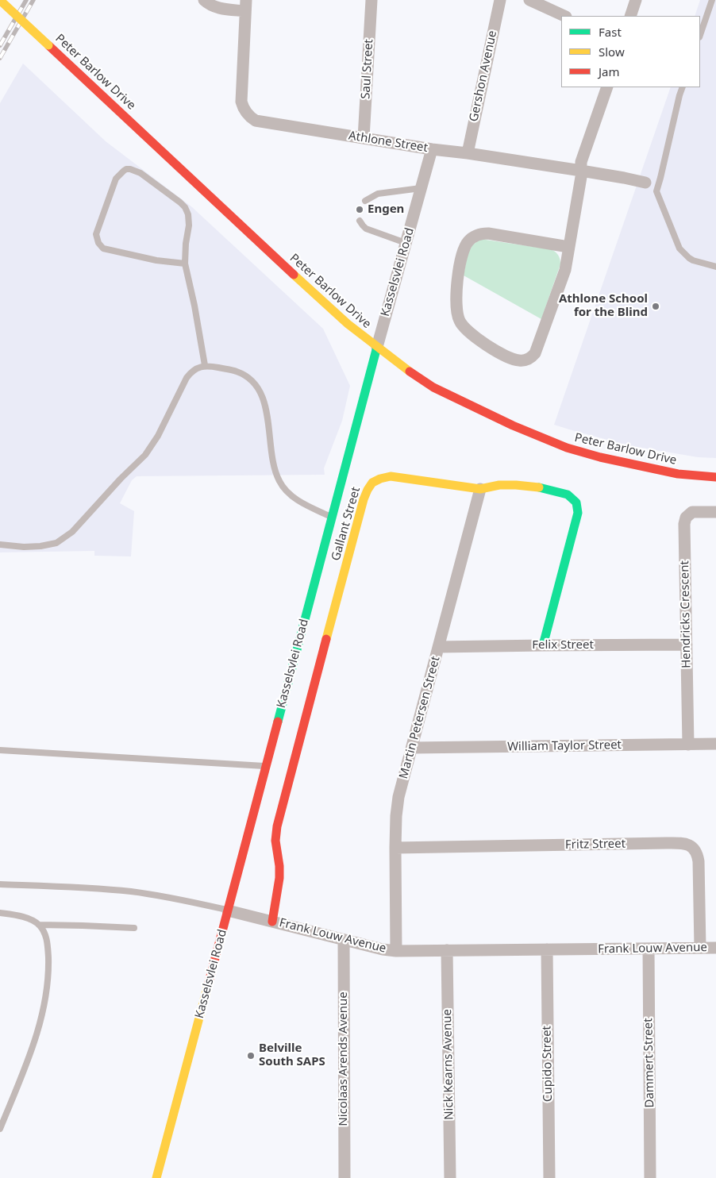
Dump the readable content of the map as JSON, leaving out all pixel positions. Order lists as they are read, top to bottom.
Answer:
{
  "streets": {
    "street": [
      "Saul Street",
      "Peter Barlow Drive",
      "Gershon Avenue",
      "Athlone Street",
      "Kasselsvlei Road",
      "Gallant Street",
      "Hendricks Crescent",
      "Felix Street",
      "Martin Petersen Street",
      "William Taylor Street",
      "Fritz Street",
      "Frank Louw Avenue",
      "Nicolaas Arends Avenue",
      "Dammert Street",
      "Cupido Street",
      "Nick Kearns Avenue"
    ]
  },
  "crossings": [
    ["Saul Street", "Athlone Street"],
    ["Peter Barlow Drive", "Kasselsvlei Road"],
    ["Gershon Avenue", "Athlone Street"],
    ["Athlone Street", "Kasselsvlei Road"],
    ["Kasselsvlei Road", "Frank Louw Avenue"],
    ["Gallant Street", "Felix Street"],
    ["Gallant Street", "Martin Petersen Street"],
    ["Gallant Street", "Frank Louw Avenue"],
    ["Hendricks Crescent", "Felix Street"],
    ["Hendricks Crescent", "William Taylor Street"],
    ["Felix Street", "Martin Petersen Street"],
    ["Martin Petersen Street", "William Taylor Street"],
    ["Martin Petersen Street", "Fritz Street"],
    ["Martin Petersen Street", "Frank Louw Avenue"],
    ["Fritz Street", "Frank Louw Avenue"],
    ["Frank Louw Avenue", "Nicolaas Arends Avenue"],
    ["Frank Louw Avenue", "Dammert Street"],
    ["Frank Louw Avenue", "Cupido Street"],
    ["Frank Louw Avenue", "Nick Kearns Avenue"]
  ],
  "places": ["Engen", "Athlone School for the Blind", "Belville South SAPS"],
  "legend": ["Fast", "Slow", "Jam"]
}
